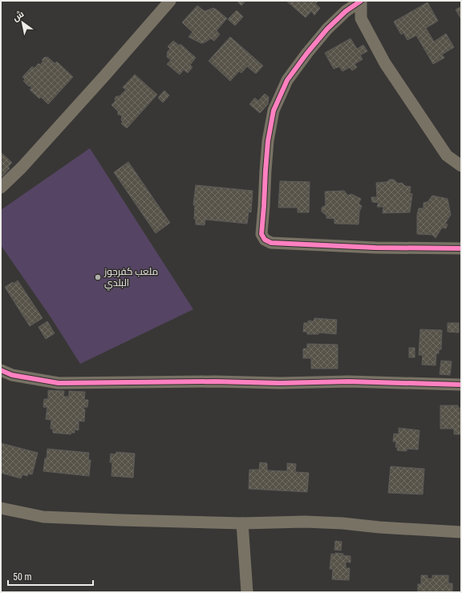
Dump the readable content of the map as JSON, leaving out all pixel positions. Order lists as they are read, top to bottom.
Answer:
{
  "places": ["ملعب كفرجوز البلدي"],
  "scale_bar": "50 m",
  "north": "top left"
}
